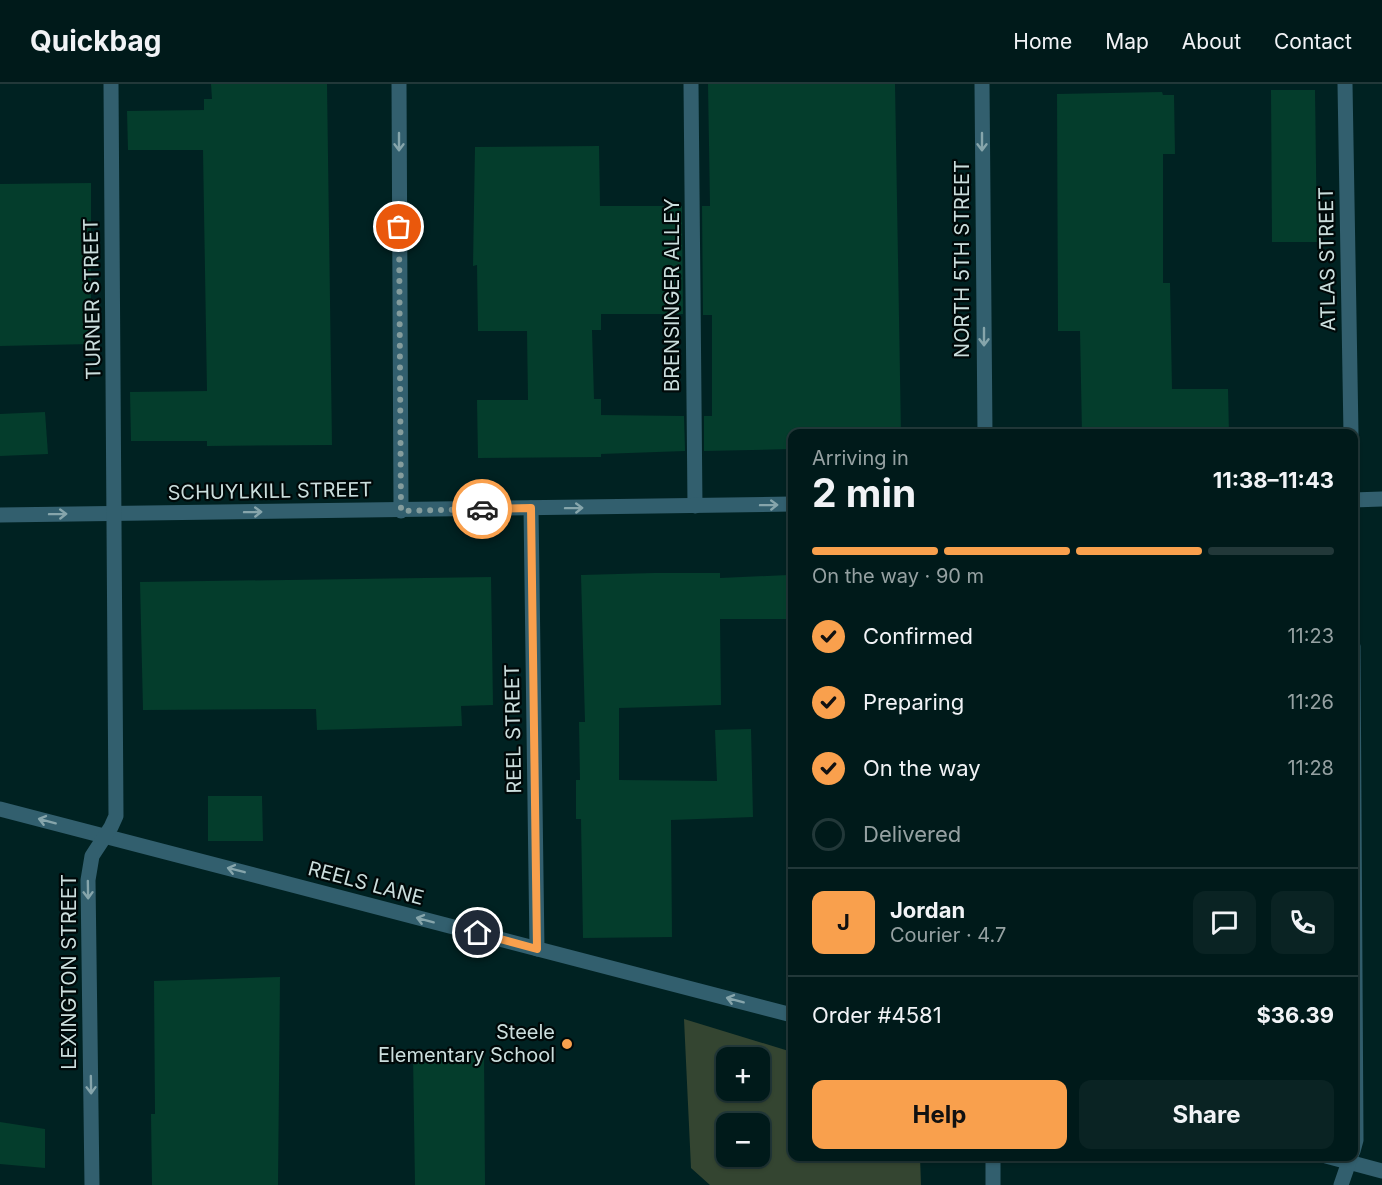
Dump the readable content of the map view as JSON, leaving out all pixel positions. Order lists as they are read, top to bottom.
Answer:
{
  "streets": {
    "street": [
      "NORTH 5TH STREET",
      "ATLAS STREET",
      "BRENSINGER ALLEY",
      "TURNER STREET",
      "SCHUYLKILL STREET",
      "REEL STREET",
      "REELS LANE",
      "LEXINGTON STREET"
    ]
  },
  "crossings": [
    ["BRENSINGER ALLEY", "SCHUYLKILL STREET"],
    ["TURNER STREET", "SCHUYLKILL STREET"],
    ["TURNER STREET", "LEXINGTON STREET"],
    ["SCHUYLKILL STREET", "REEL STREET"],
    ["SCHUYLKILL STREET", "LEXINGTON STREET"],
    ["REEL STREET", "REELS LANE"],
    ["REELS LANE", "LEXINGTON STREET"]
  ],
  "one_way": [
    "NORTH 5TH STREET",
    "SCHUYLKILL STREET",
    "REELS LANE",
    "LEXINGTON STREET"
  ],
  "places": ["Steele Elementary School"],
  "page": {
    "header": "Quickbag",
    "nav": [
      "Home",
      "Map",
      "About",
      "Contact"
    ],
    "heading": ["2 min", "Arriving in", "11:38–11:43"],
    "panel": [
      "Jordan",
      "Courier · 4.7",
      "Order #4581",
      "$36.39"
    ],
    "bar": "On the way · 90 m",
    "list": [
      ["Confirmed", "11:23"],
      ["Preparing", "11:26"],
      ["On the way", "11:28"],
      "Delivered"
    ],
    "round": "J",
    "map_buttons": ["+", "−"],
    "buttons": ["Help", "Share"]
  }
}
